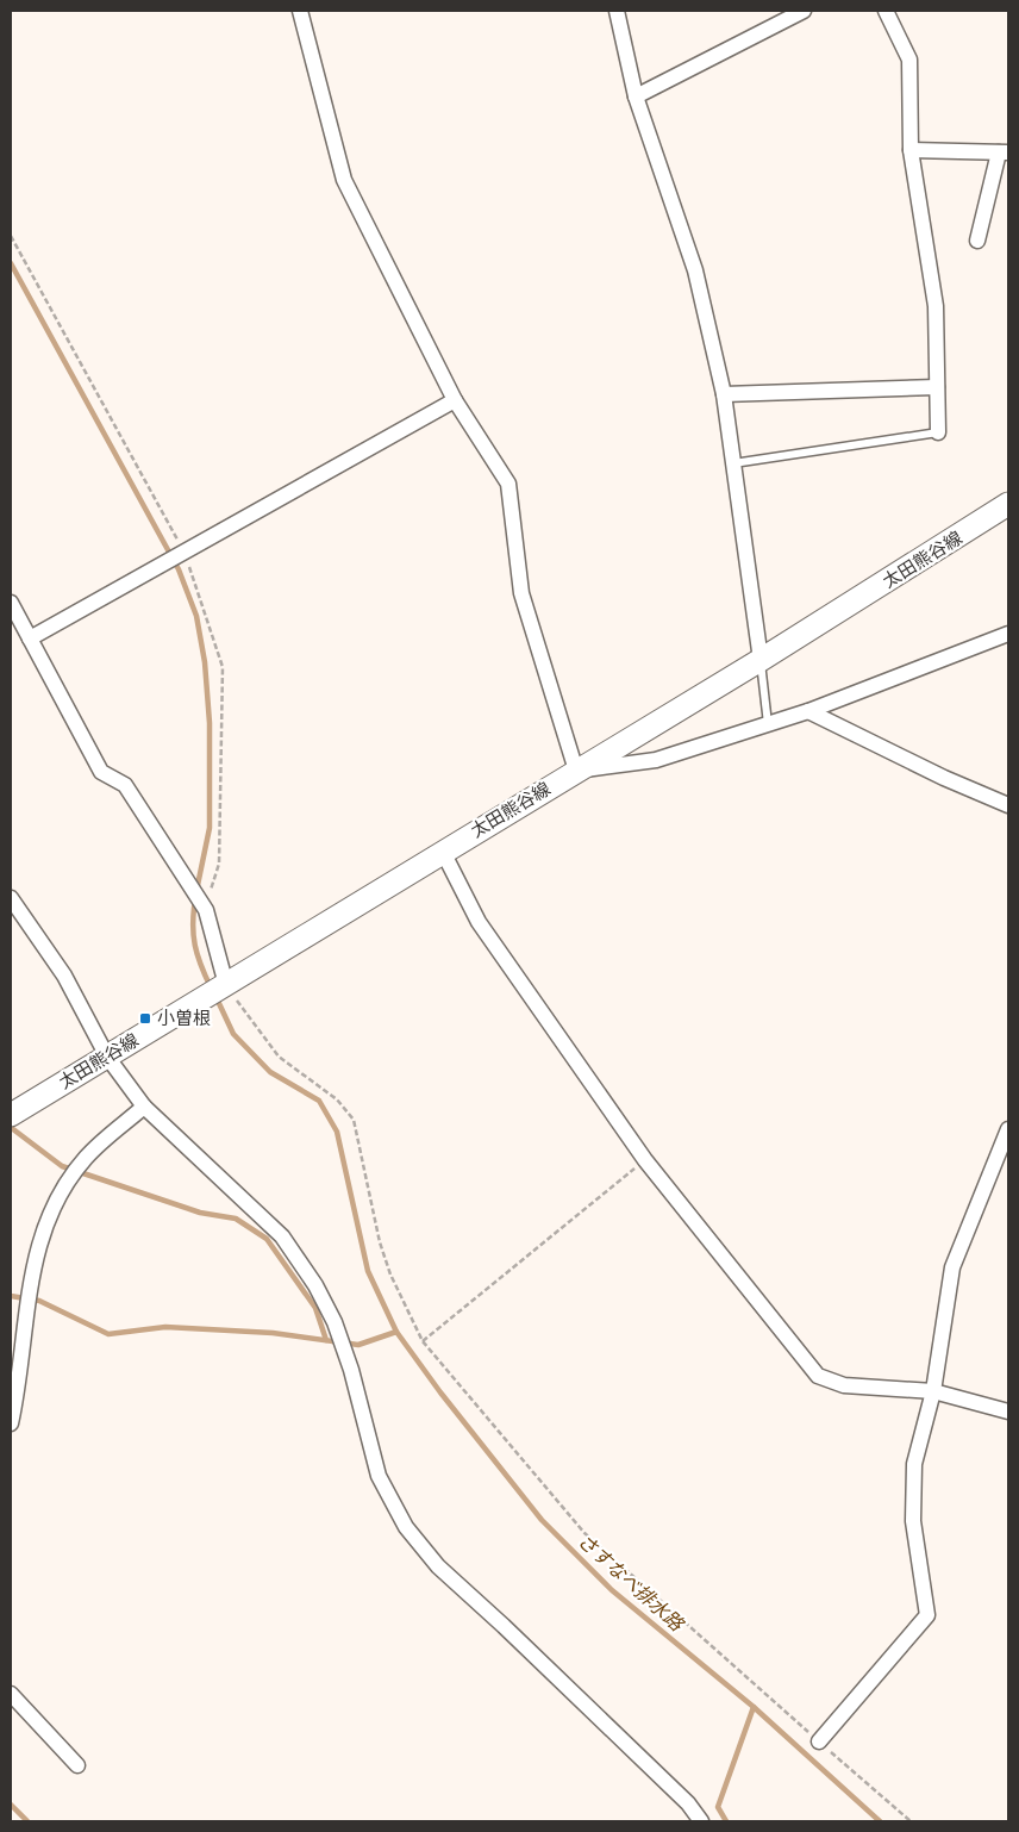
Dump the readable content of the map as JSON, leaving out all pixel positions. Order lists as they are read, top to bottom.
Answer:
{
  "streets": {
    "main road": ["太田熊谷線"]
  },
  "water": ["さすなべ排水路"],
  "places": {
    "transit": ["小曽根"]
  }
}
